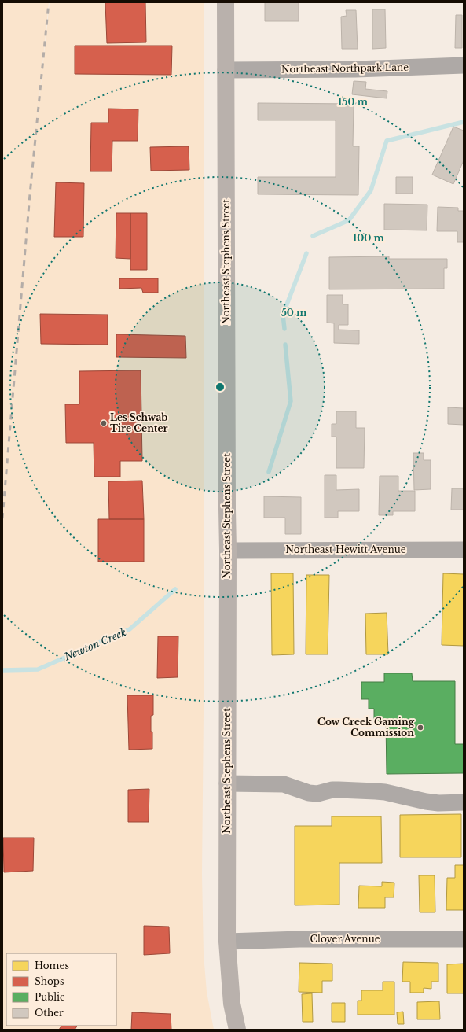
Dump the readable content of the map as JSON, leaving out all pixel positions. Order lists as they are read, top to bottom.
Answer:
{
  "streets": {
    "main road": ["Northeast Stephens Street"],
    "street": ["Northeast Northpark Lane", "Northeast Hewitt Avenue", "Clover Avenue"]
  },
  "crossings": [
    ["Northeast Northpark Lane", "Northeast Stephens Street"],
    ["Northeast Stephens Street", "Northeast Hewitt Avenue"],
    ["Northeast Stephens Street", "Clover Avenue"]
  ],
  "water": ["Newton Creek"],
  "places": ["Les Schwab Tire Center", "Cow Creek Gaming Commission"],
  "legend": [
    "Homes",
    "Shops",
    "Public",
    "Other"
  ],
  "rings": ["150 m", "100 m", "50 m"]
}
